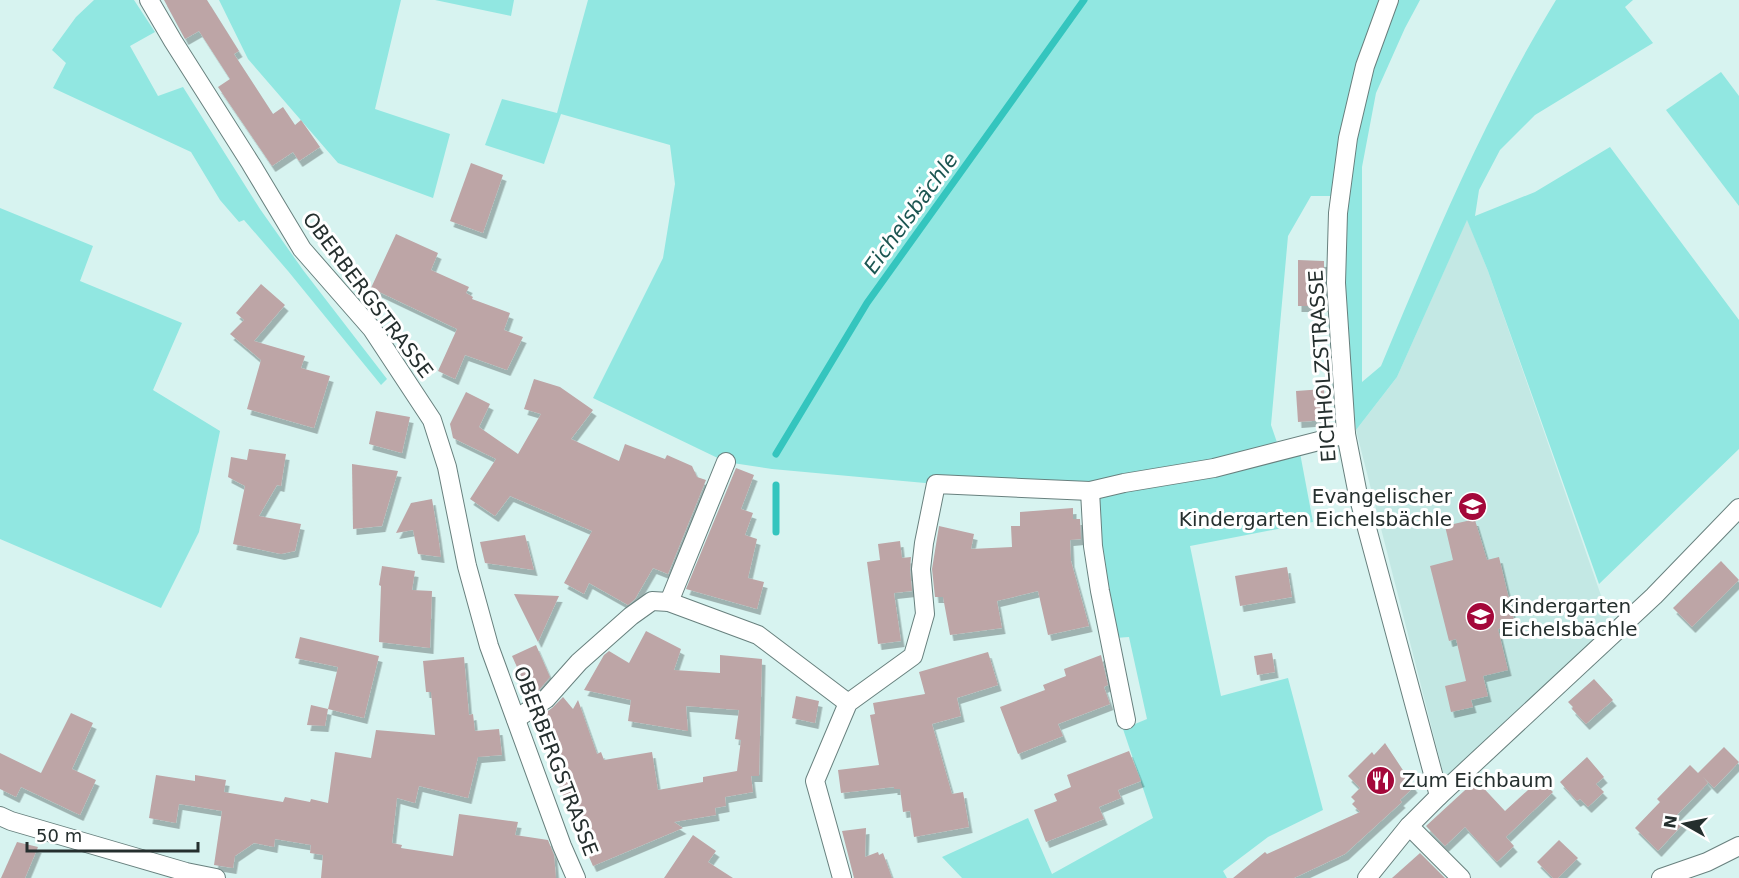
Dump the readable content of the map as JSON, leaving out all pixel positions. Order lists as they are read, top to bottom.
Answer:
{
  "streets": {
    "street": ["OBERBERGSTRASSE", "EICHHOLZSTRASSE"]
  },
  "water": ["Eichelsbächle"],
  "places": {
    "school or university": ["Evangelischer Kindergarten Eichelsbächle", "Kindergarten Eichelsbächle"],
    "restaurant": ["Zum Eichbaum"]
  },
  "scale_bar": "50 m",
  "north": "left"
}
